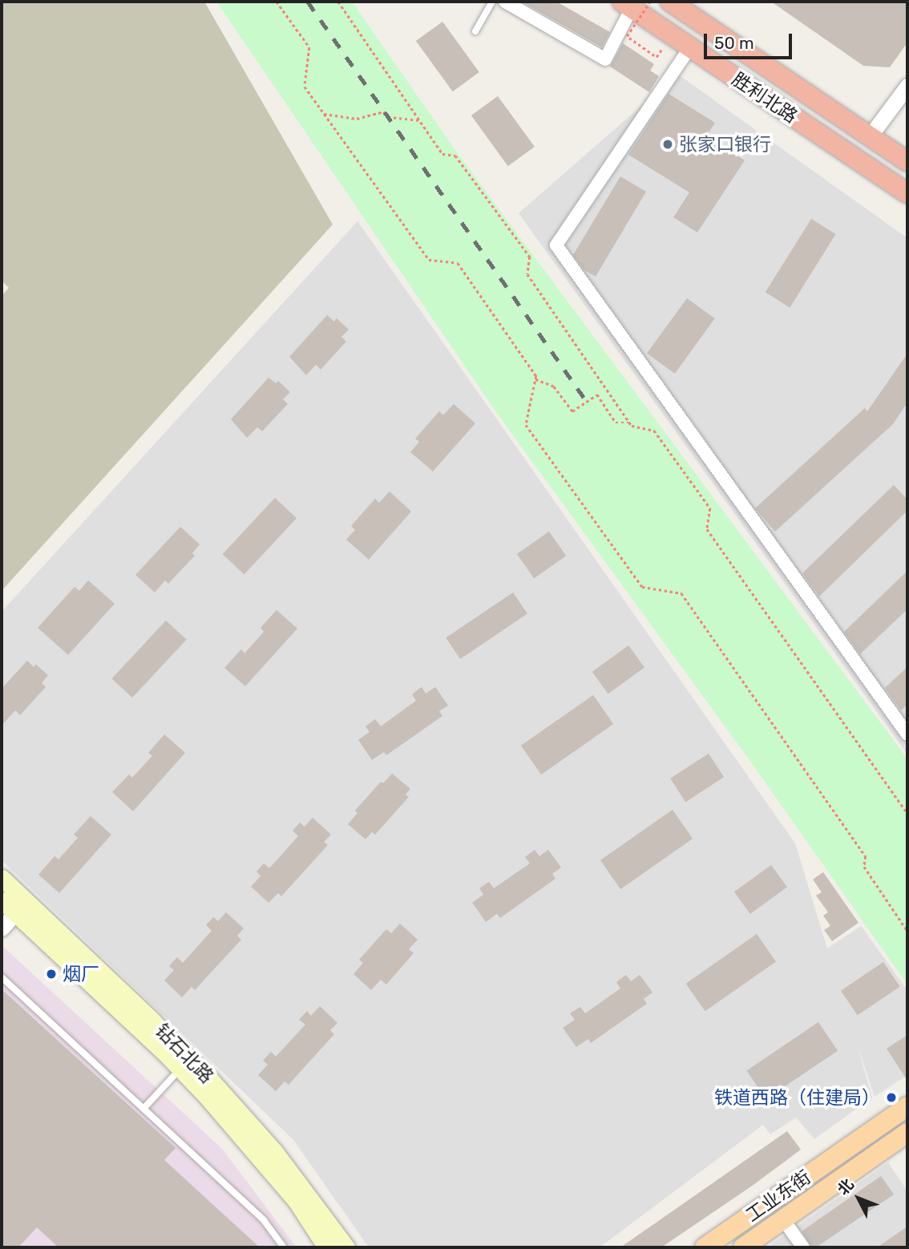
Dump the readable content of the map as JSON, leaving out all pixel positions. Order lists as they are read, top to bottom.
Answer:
{
  "streets": {
    "highway": ["胜利北路"],
    "main road": ["钻石北路", "工业东街"]
  },
  "places": ["张家口银行", "烟厂", "铁道西路（住建局）"],
  "scale_bar": "50 m",
  "north": "top left"
}
